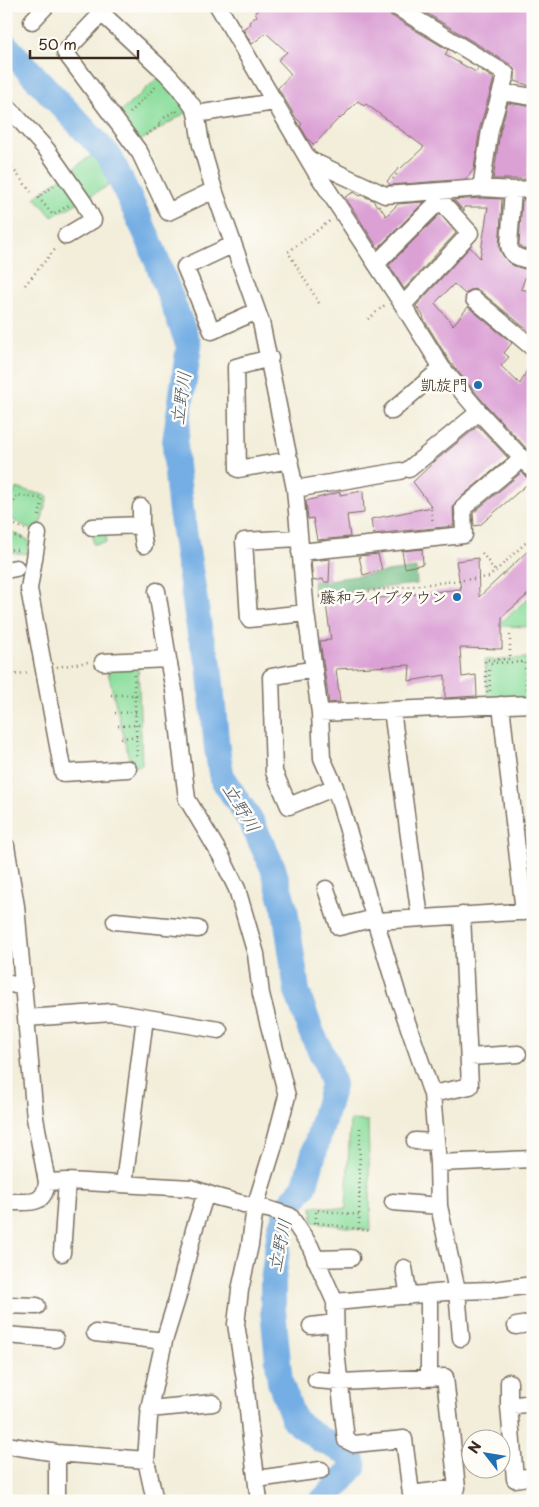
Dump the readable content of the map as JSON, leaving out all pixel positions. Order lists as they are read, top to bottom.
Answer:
{
  "water": ["立野川"],
  "places": ["凱旋門", "藤和ライブタウン"],
  "scale_bar": "50 m",
  "north": "top left"
}
